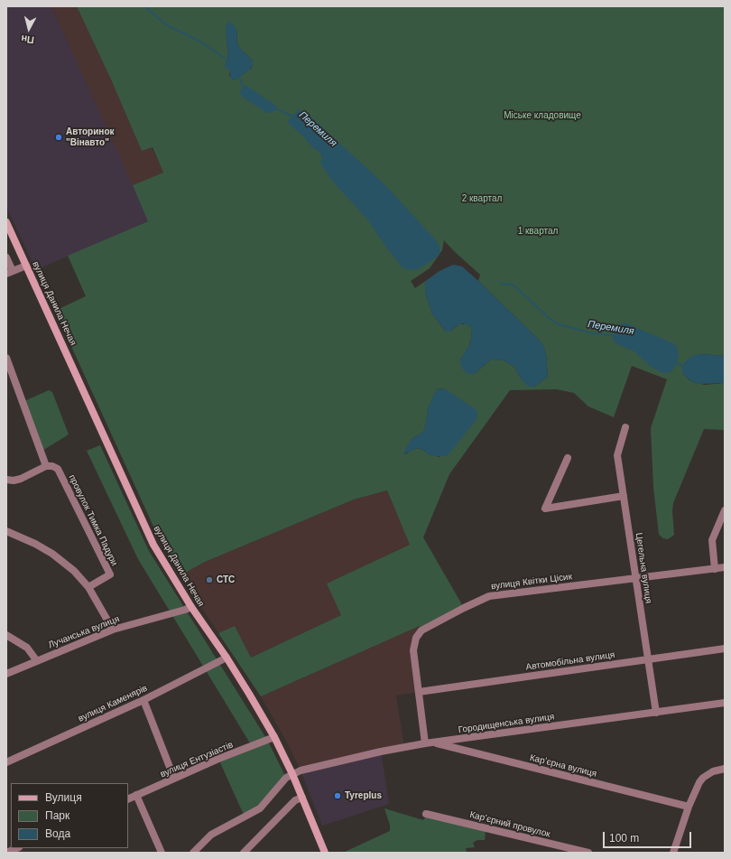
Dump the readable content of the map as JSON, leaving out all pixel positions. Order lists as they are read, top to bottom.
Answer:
{
  "streets": {
    "main road": ["вулиця Данила Нечая"],
    "street": [
      "провулок Тимка Падури",
      "Цегельна вулиця",
      "вулиця Квітки Цісик",
      "Лучанська вулиця",
      "Автомобільна вулиця",
      "вулиця Каменярів",
      "Городищенська вулиця",
      "вулиця Ентузіастів",
      "Карʼєрна вулиця",
      "Карʼєрний провулок"
    ]
  },
  "crossings": [
    ["вулиця Данила Нечая", "Лучанська вулиця"],
    ["вулиця Данила Нечая", "вулиця Каменярів"],
    ["вулиця Данила Нечая", "Городищенська вулиця"],
    ["вулиця Данила Нечая", "вулиця Ентузіастів"],
    ["Цегельна вулиця", "вулиця Квітки Цісик"],
    ["Цегельна вулиця", "Автомобільна вулиця"],
    ["Цегельна вулиця", "Городищенська вулиця"],
    ["вулиця Квітки Цісик", "Автомобільна вулиця"],
    ["вулиця Квітки Цісик", "Городищенська вулиця"],
    ["Городищенська вулиця", "Карʼєрна вулиця"]
  ],
  "water": ["Перемиля"],
  "parks": ["Міське кладовище", "2 квартал", "1 квартал"],
  "places": ["Авторинок \"Вінавто\"", "СТС", "Tyreplus"],
  "legend": ["Вулиця", "Парк", "Вода"],
  "scale_bar": "100 m",
  "north": "bottom"
}
